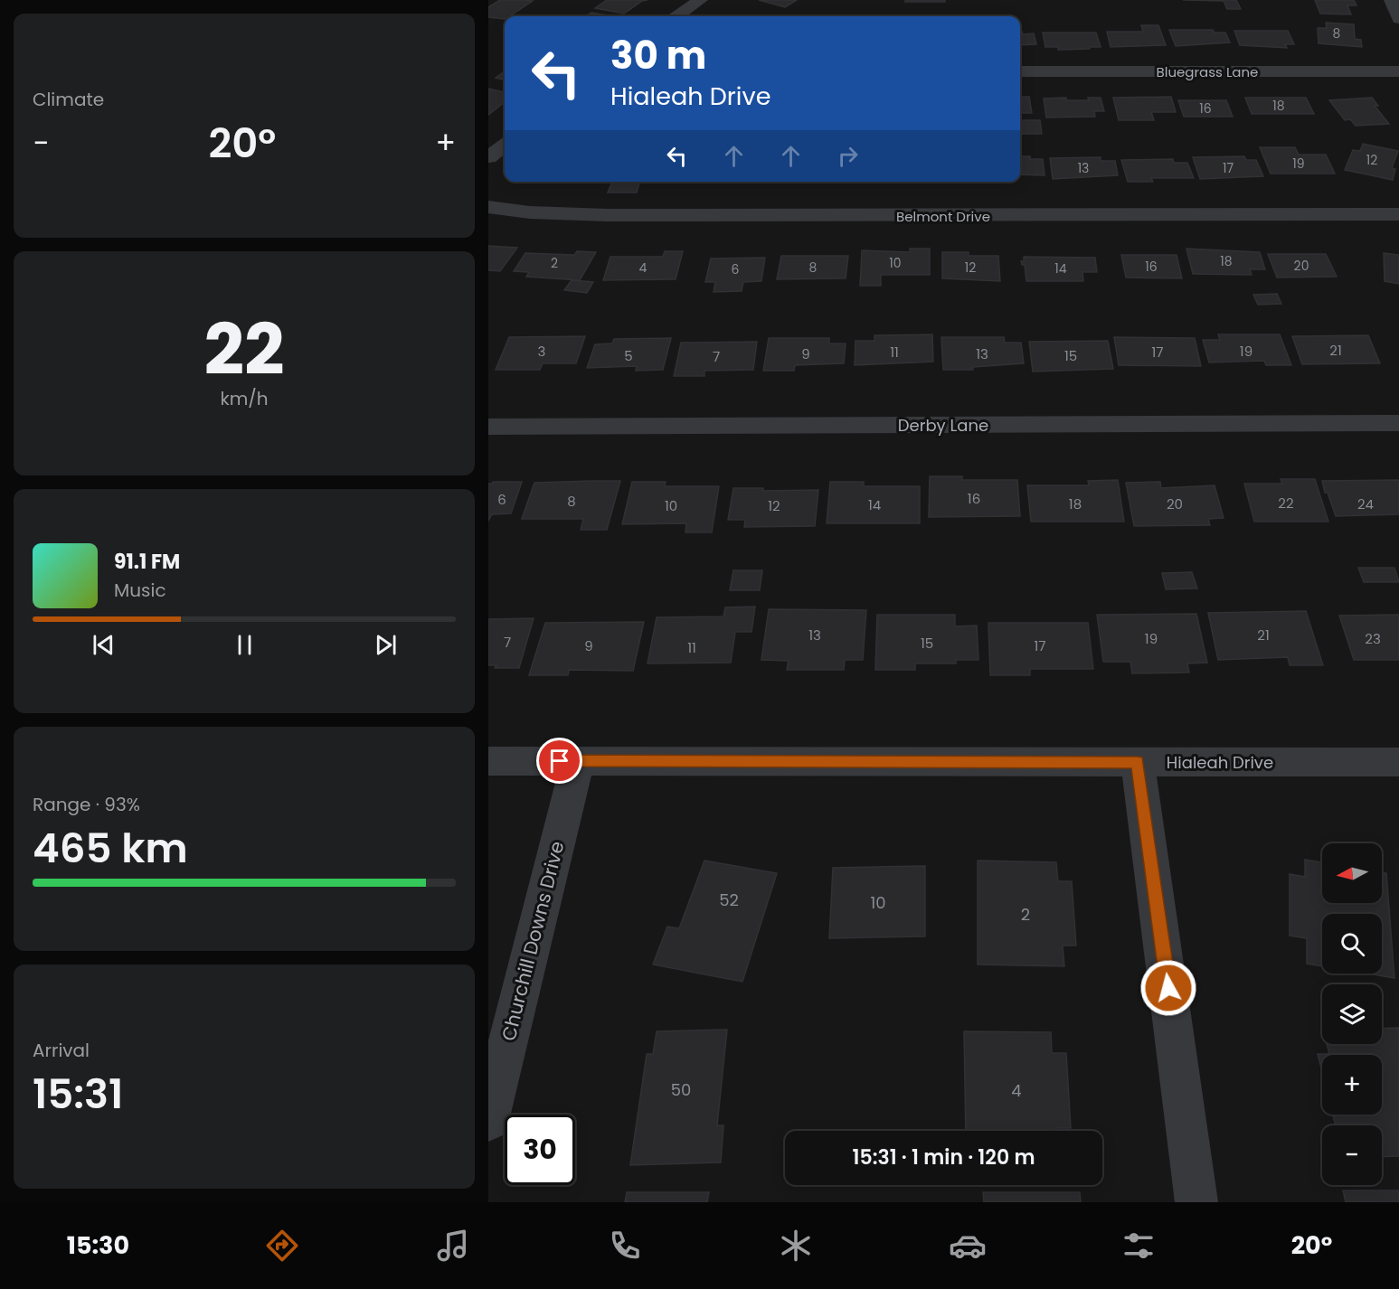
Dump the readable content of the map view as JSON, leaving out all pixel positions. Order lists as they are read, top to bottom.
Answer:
{
  "streets": {
    "street": [
      "Bluegrass Lane",
      "Belmont Drive",
      "Derby Lane",
      "Hialeah Drive",
      "Churchill Downs Drive"
    ]
  },
  "crossings": [
    ["Hialeah Drive", "Churchill Downs Drive"]
  ],
  "house_numbers": [
    "8",
    "18",
    "16",
    "12",
    "19",
    "13",
    "17",
    "18",
    "2",
    "10",
    "20",
    "16",
    "4",
    "8",
    "12",
    "14",
    "6",
    "21",
    "3",
    "19",
    "11",
    "17",
    "9",
    "13",
    "5",
    "15",
    "7",
    "16",
    "6",
    "8",
    "22",
    "18",
    "20",
    "24",
    "14",
    "10",
    "12",
    "13",
    "21",
    "19",
    "23",
    "7",
    "15",
    "9",
    "17",
    "11",
    "52",
    "10",
    "2",
    "50",
    "4"
  ],
  "north": "left",
  "page": {
    "tile": [
      "Climate",
      ["22", "km/h"],
      ["Range · 93%", "465 km"],
      ["Arrival", "15:31"]
    ],
    "turn": ["30 m", "Hialeah Drive"],
    "heat": ["−", "20°", "+"],
    "song": ["91.1 FM", "Music"],
    "map_buttons": ["+", "−"],
    "limit": "30",
    "trip": "15:31 · 1 min · 120 m",
    "tabs": ["15:30", "20°"]
  }
}
